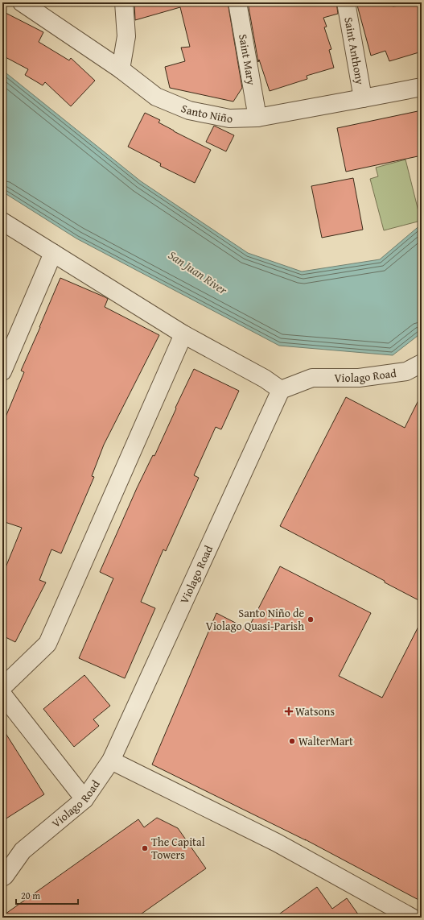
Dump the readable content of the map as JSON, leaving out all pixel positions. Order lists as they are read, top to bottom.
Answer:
{
  "streets": {
    "street": [
      "Saint Anthony",
      "Saint Mary",
      "Santo Niño",
      "Violago Road"
    ]
  },
  "crossings": [
    ["Saint Anthony", "Santo Niño"],
    ["Saint Mary", "Santo Niño"]
  ],
  "water": ["San Juan River"],
  "places": {
    "other": ["Santo Niño de Violago Quasi-Parish", "WalterMart", "The Capital Towers"],
    "health": ["Watsons"]
  },
  "scale_bar": "20 m"
}
